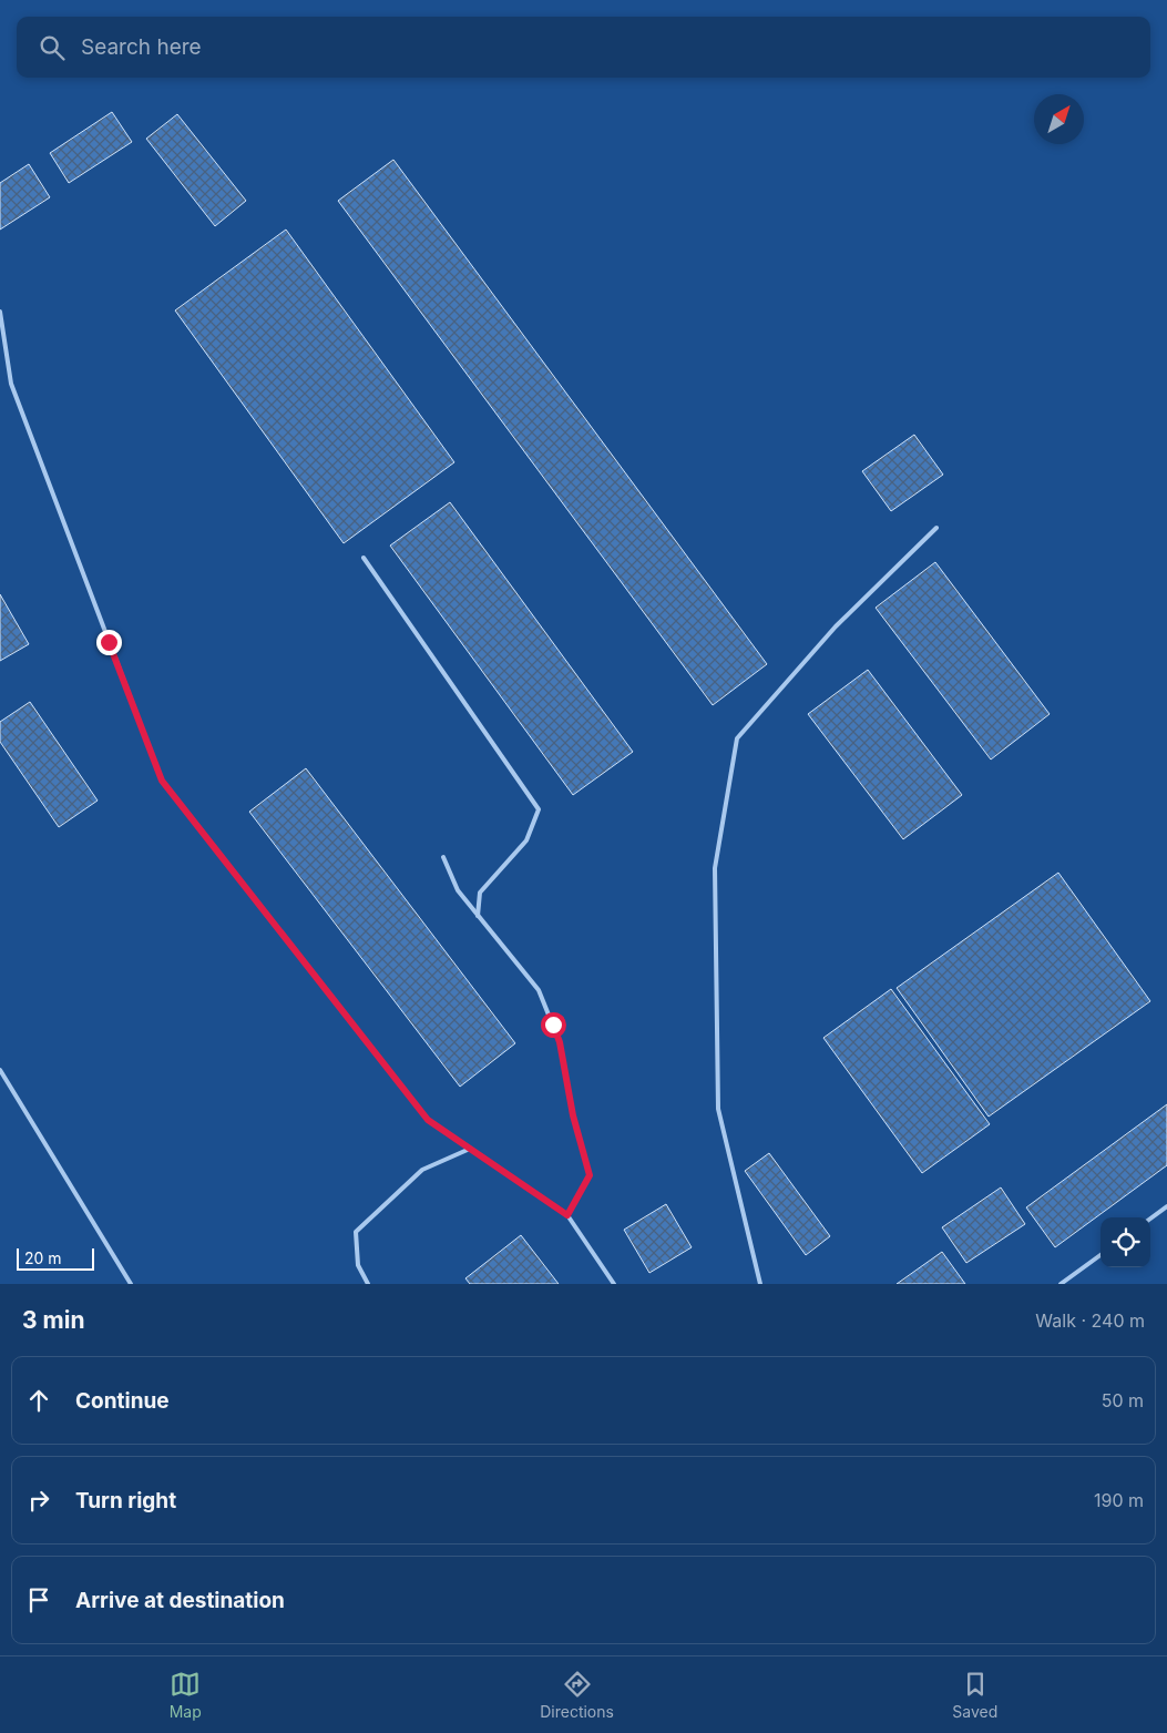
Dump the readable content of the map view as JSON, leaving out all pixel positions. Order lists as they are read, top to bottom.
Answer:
{
  "scale_bar": "20 m",
  "north": "top right",
  "page": {
    "search": "Search here",
    "scale": "20 m",
    "heading": ["3 min", "Walk · 240 m"],
    "list": [
      ["Continue", "50 m"],
      ["Turn right", "190 m"],
      "Arrive at destination"
    ],
    "nav": ["Map", "Directions", "Saved"]
  }
}
